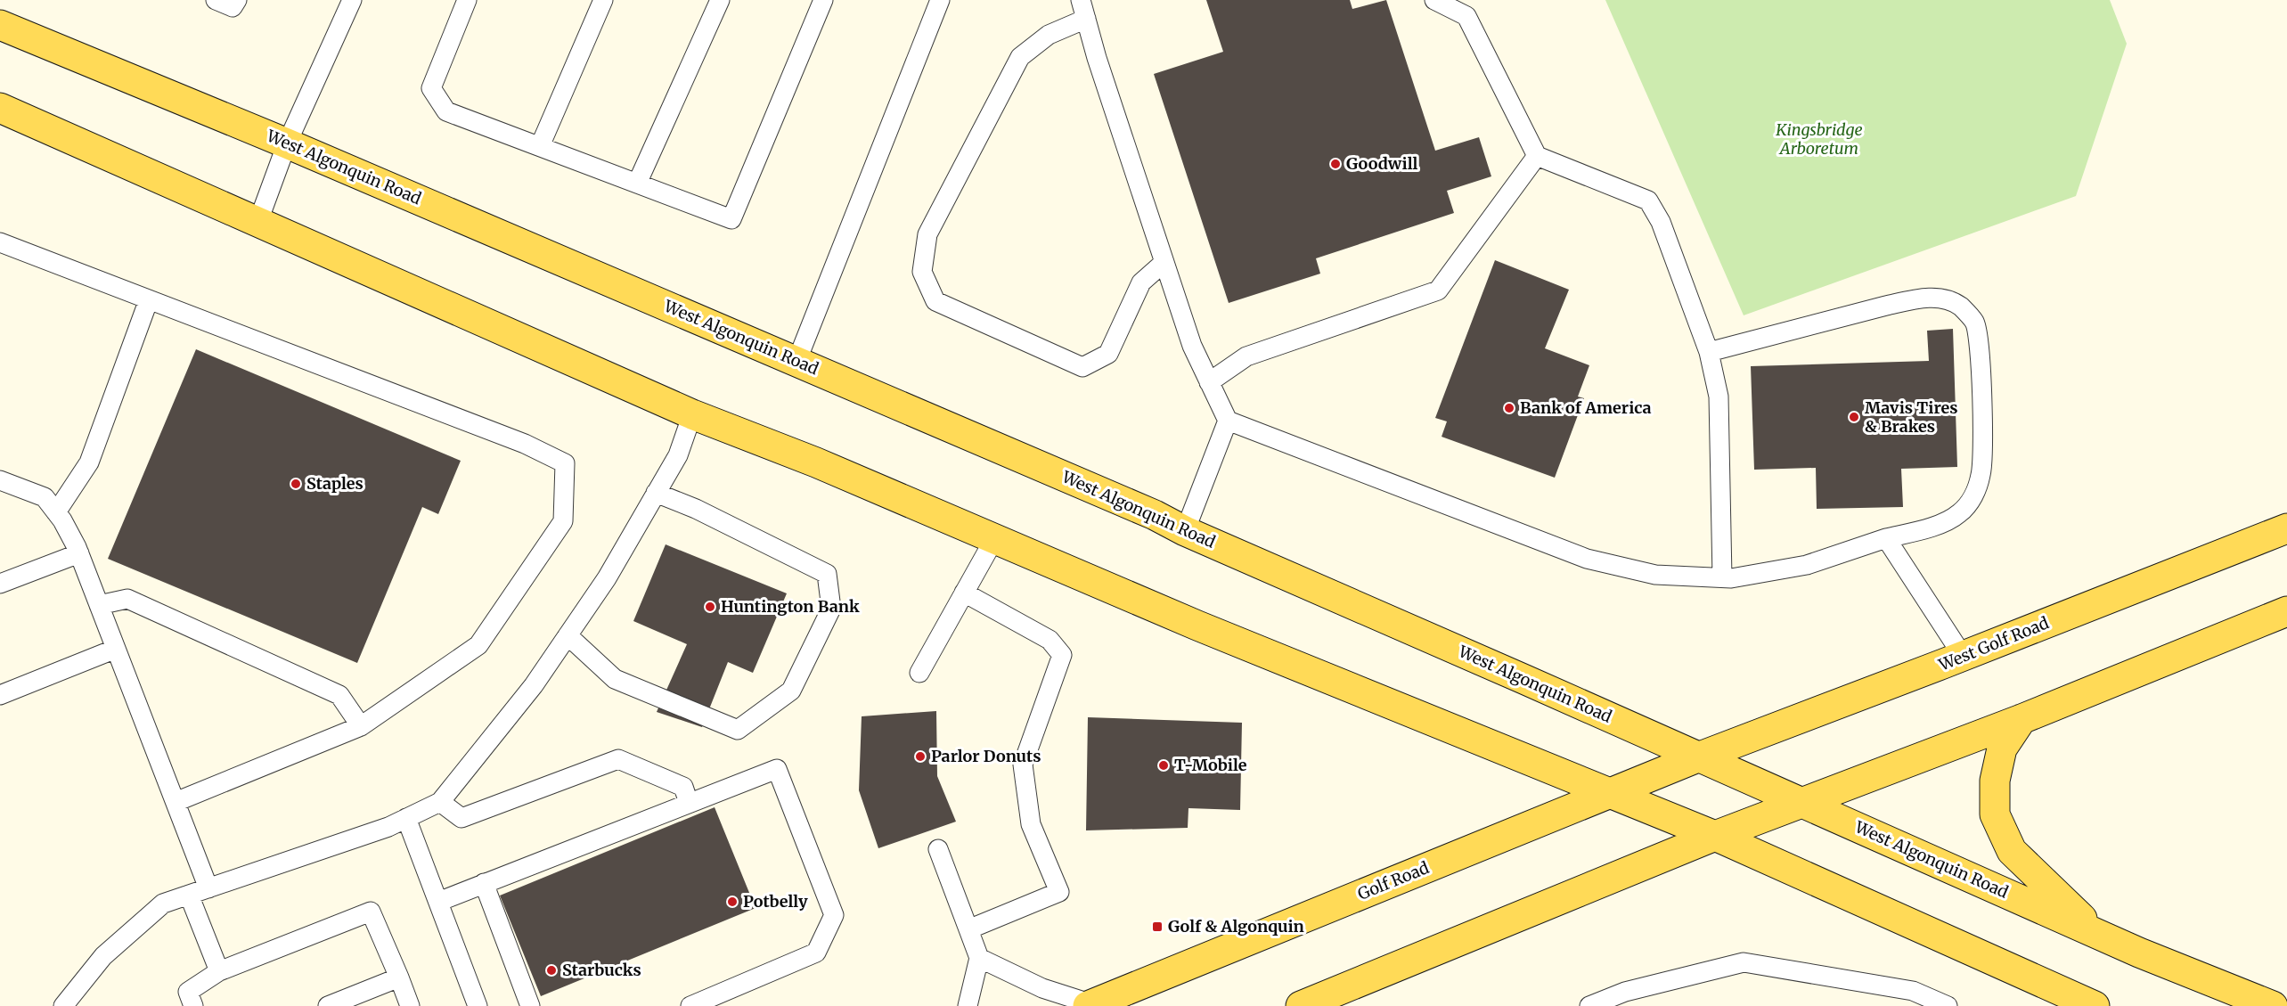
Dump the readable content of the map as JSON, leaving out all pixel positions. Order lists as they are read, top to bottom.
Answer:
{
  "streets": {
    "main road": ["West Algonquin Road", "West Golf Road", "Golf Road"]
  },
  "crossings": [
    ["West Algonquin Road", "West Golf Road"],
    ["West Algonquin Road", "Golf Road"],
    ["West Golf Road", "Golf Road"]
  ],
  "parks": ["Kingsbridge Arboretum"],
  "places": {
    "other": [
      "Goodwill",
      "Bank of America",
      "Mavis Tires & Brakes",
      "Staples",
      "Huntington Bank",
      "Parlor Donuts",
      "T-Mobile",
      "Potbelly",
      "Starbucks"
    ],
    "transit": ["Golf & Algonquin"]
  }
}
